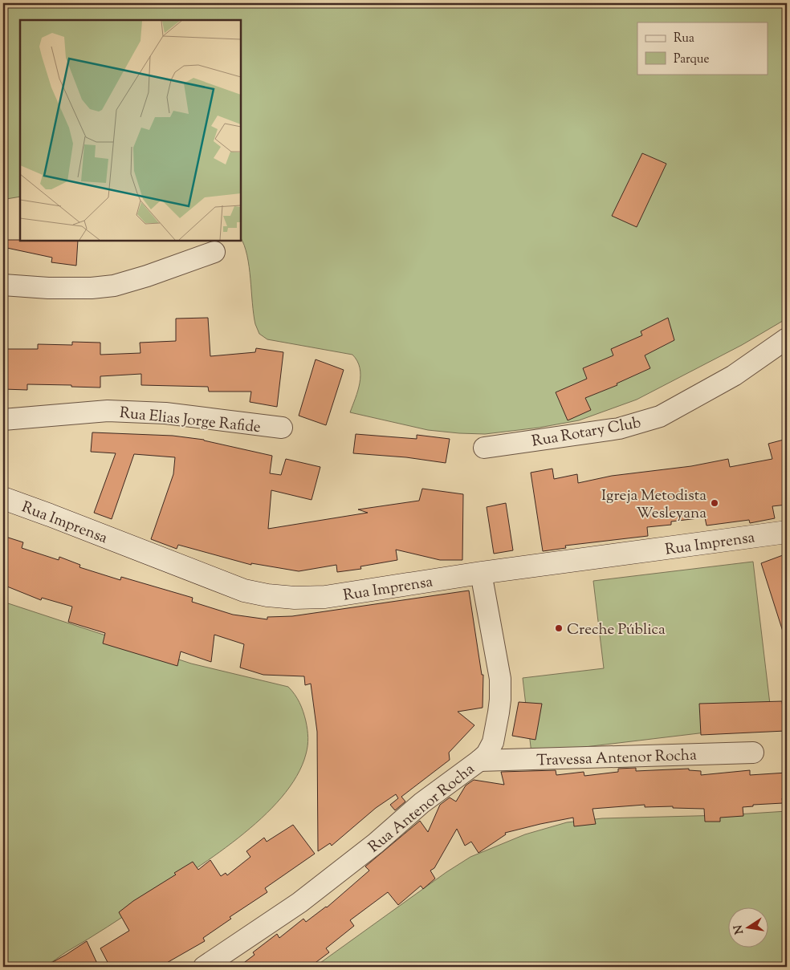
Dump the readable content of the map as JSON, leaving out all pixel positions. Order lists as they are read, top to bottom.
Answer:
{
  "streets": {
    "street": [
      "Rua Elias Jorge Rafide",
      "Rua Rotary Club",
      "Rua Imprensa",
      "Travessa Antenor Rocha",
      "Rua Antenor Rocha"
    ]
  },
  "crossings": [
    ["Rua Imprensa", "Rua Antenor Rocha"],
    ["Travessa Antenor Rocha", "Rua Antenor Rocha"]
  ],
  "places": ["Igreja Metodista Wesleyana", "Creche Pública"],
  "legend": ["Rua", "Parque"],
  "north": "left"
}
